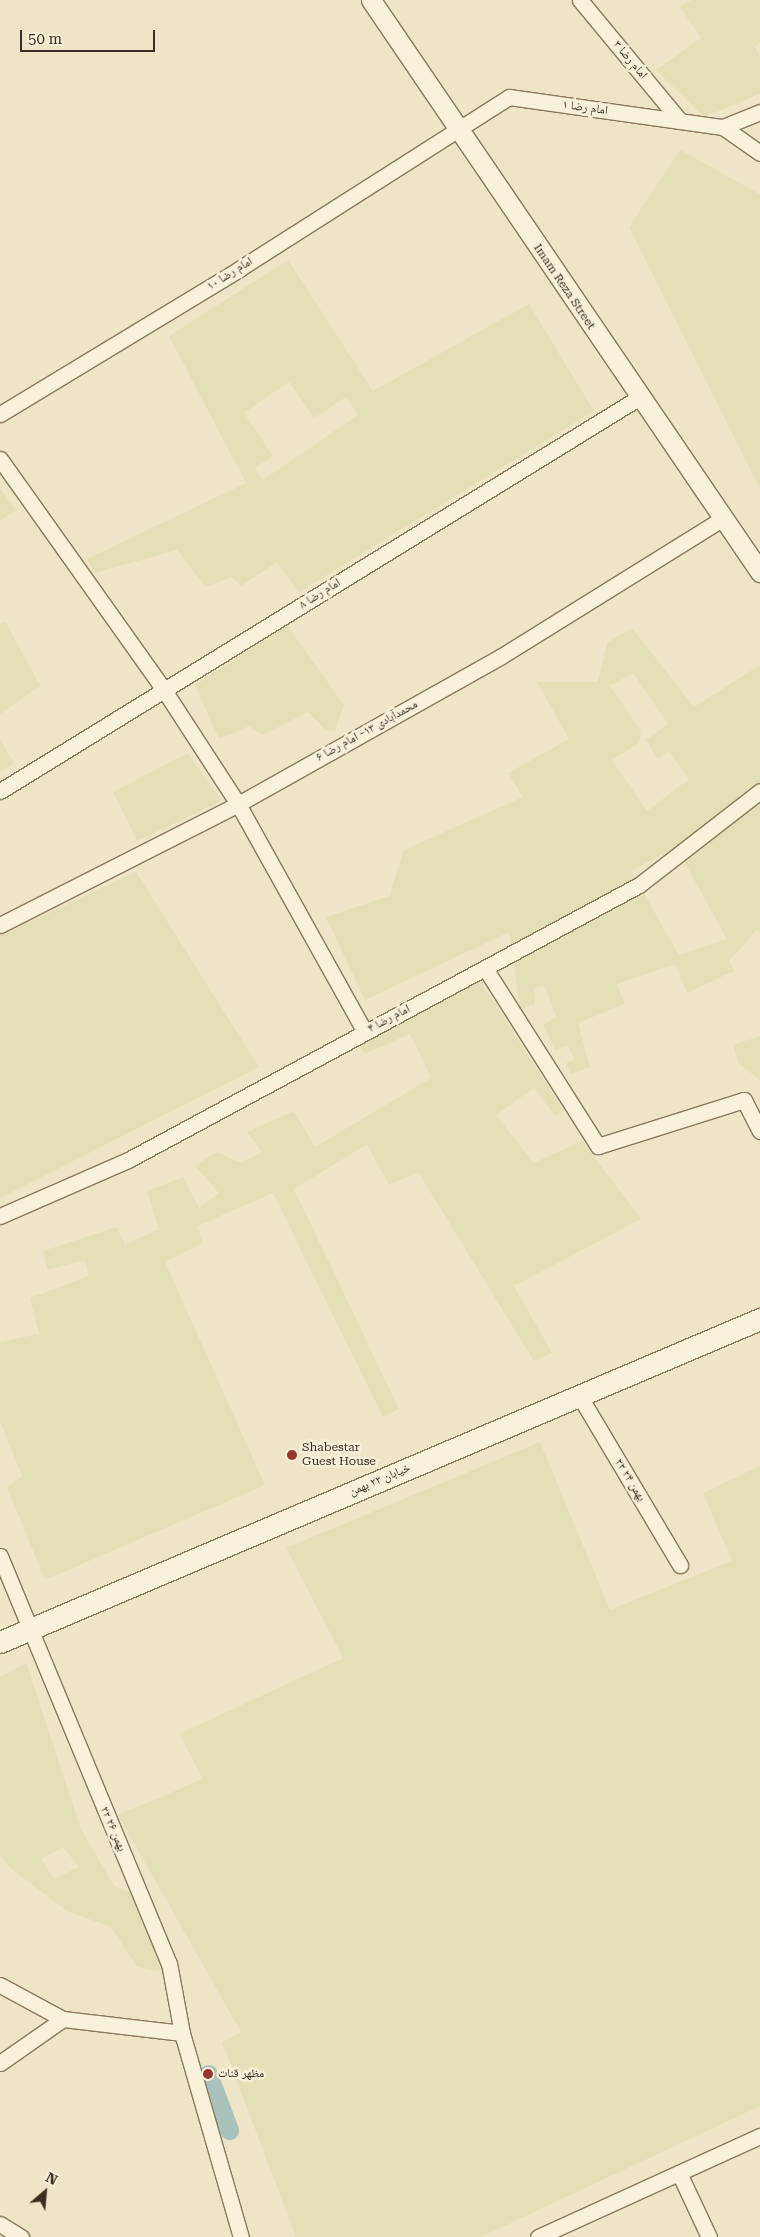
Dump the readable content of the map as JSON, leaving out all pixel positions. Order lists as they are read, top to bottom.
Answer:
{
  "streets": {
    "main road": ["خیابان ۲۲ بهمن"],
    "street": [
      "امام رضا ۳",
      "امام رضا ۱",
      "امام رضا ۱۰",
      "Imam Reza Street",
      "امام رضا ۸",
      "محمدآبادی ۱۳- امام رضا ۶",
      "امام رضا ۴",
      "۲۲ بهمن ۲۴",
      "۲۲ بهمن ۲۶"
    ]
  },
  "crossings": [
    ["امام رضا ۳", "امام رضا ۱"],
    ["امام رضا ۱", "امام رضا ۱۰"],
    ["امام رضا ۱", "Imam Reza Street"],
    ["امام رضا ۱۰", "Imam Reza Street"],
    ["Imam Reza Street", "امام رضا ۸"],
    ["Imam Reza Street", "محمدآبادی ۱۳- امام رضا ۶"],
    ["خیابان ۲۲ بهمن", "۲۲ بهمن ۲۴"],
    ["خیابان ۲۲ بهمن", "۲۲ بهمن ۲۶"]
  ],
  "places": ["Shabestar Guest House", "مظهر قنات"],
  "scale_bar": "50 m",
  "north": "top right"
}
